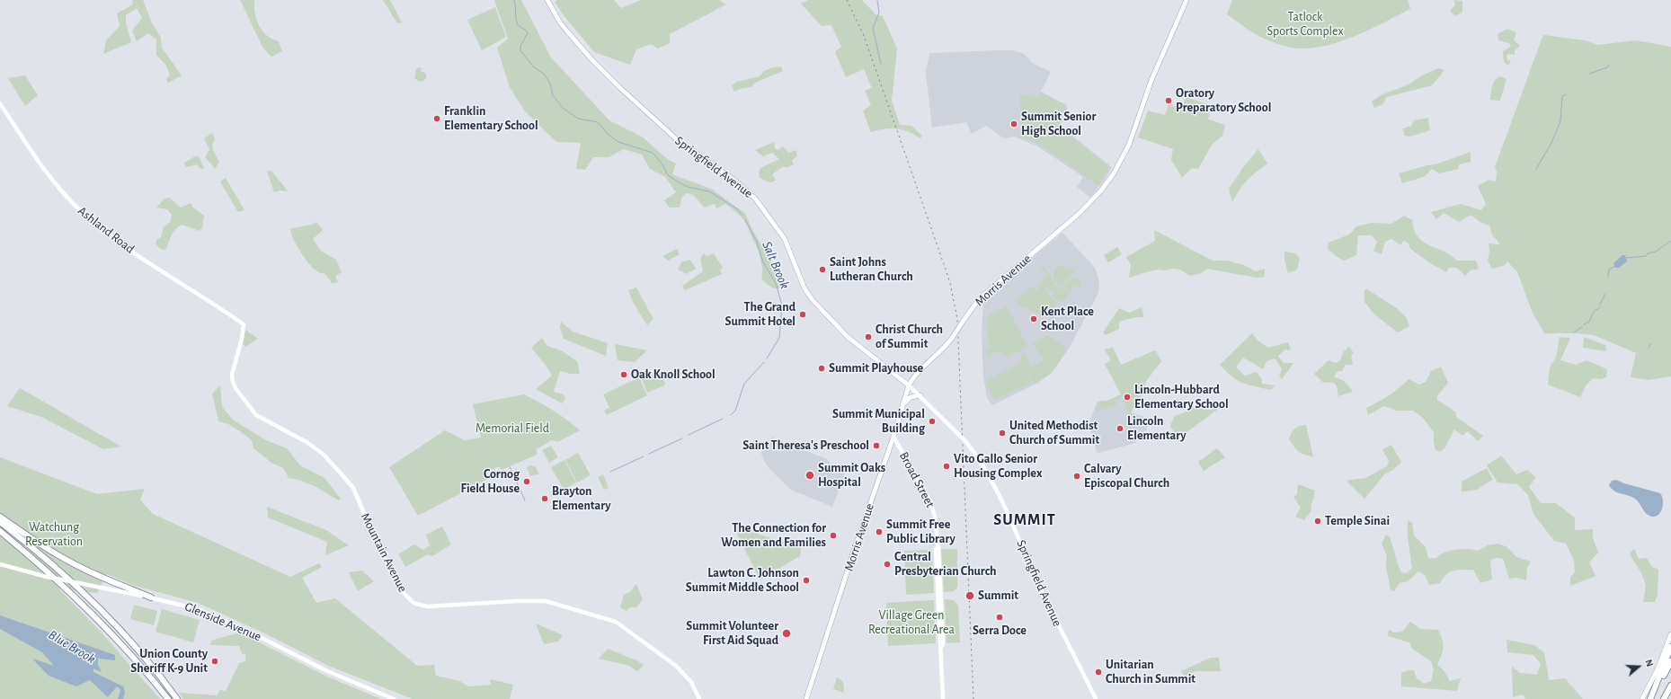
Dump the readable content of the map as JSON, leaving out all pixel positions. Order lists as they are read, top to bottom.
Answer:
{
  "streets": {
    "main road": [
      "Springfield Avenue",
      "Ashland Road",
      "Morris Avenue",
      "Broad Street",
      "Mountain Avenue",
      "Glenside Avenue"
    ]
  },
  "crossings": [
    ["Springfield Avenue", "Morris Avenue"],
    ["Ashland Road", "Mountain Avenue"],
    ["Morris Avenue", "Broad Street"]
  ],
  "districts": ["SUMMIT"],
  "water": ["Salt Brook", "Blue Brook"],
  "parks": [
    "Tatlock Sports Complex",
    "Memorial Field",
    "Watchung Reservation",
    "Village Green Recreational Area"
  ],
  "places": [
    "Oratory Preparatory School",
    "Franklin Elementary School",
    "Summit Senior High School",
    "Saint Johns Lutheran Church",
    "The Grand Summit Hotel",
    "Kent Place School",
    "Christ Church of Summit",
    "Summit Playhouse",
    "Oak Knoll School",
    "Lincoln-Hubbard Elementary School",
    "Summit Municipal Building",
    "Lincoln Elementary",
    "United Methodist Church of Summit",
    "Saint Theresa's Preschool",
    "Vito Gallo Senior Housing Complex",
    "Summit Oaks Hospital",
    "Calvary Episcopal Church",
    "Cornog Field House",
    "Brayton Elementary",
    "Temple Sinai",
    "Summit Free Public Library",
    "The Connection for Women and Families",
    "Central Presbyterian Church",
    "Lawton C. Johnson Summit Middle School",
    "Summit",
    "Serra Doce",
    "Summit Volunteer First Aid Squad",
    "Union County Sheriff K-9 Unit",
    "Unitarian Church in Summit"
  ],
  "north": "right"
}
